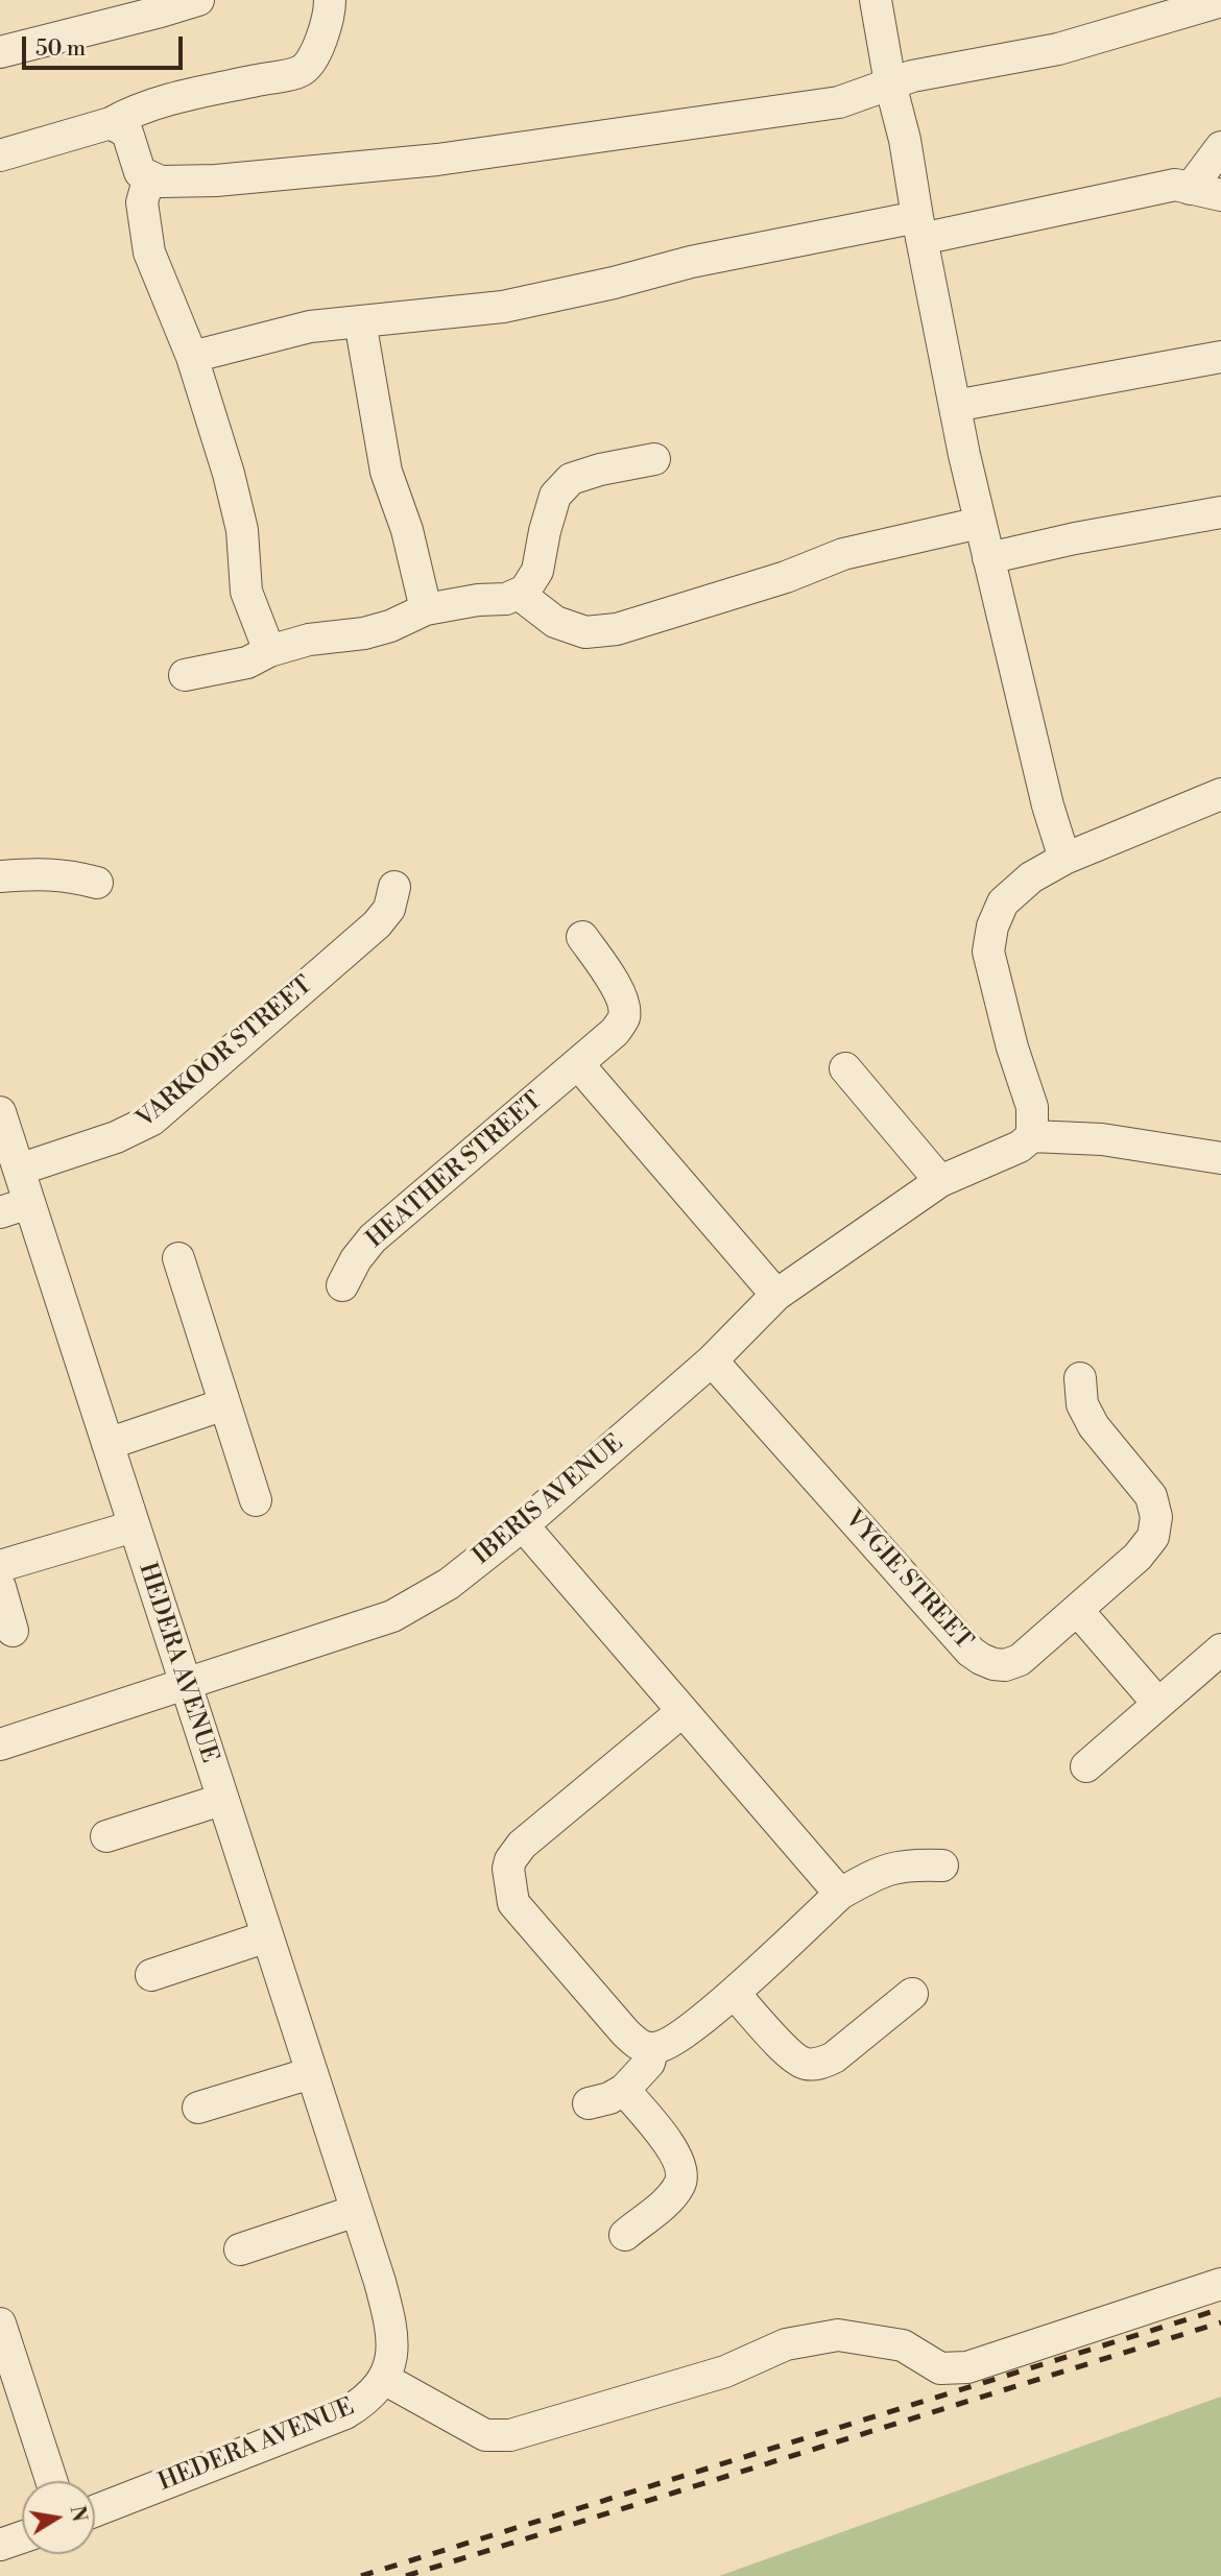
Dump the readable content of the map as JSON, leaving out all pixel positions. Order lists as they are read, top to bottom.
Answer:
{
  "streets": {
    "street": [
      "VARKOOR STREET",
      "HEATHER STREET",
      "IBERIS AVENUE",
      "VYGIE STREET",
      "HEDERA AVENUE"
    ]
  },
  "crossings": [
    ["VARKOOR STREET", "HEDERA AVENUE"],
    ["IBERIS AVENUE", "VYGIE STREET"],
    ["IBERIS AVENUE", "HEDERA AVENUE"]
  ],
  "scale_bar": "50 m",
  "north": "right"
}
